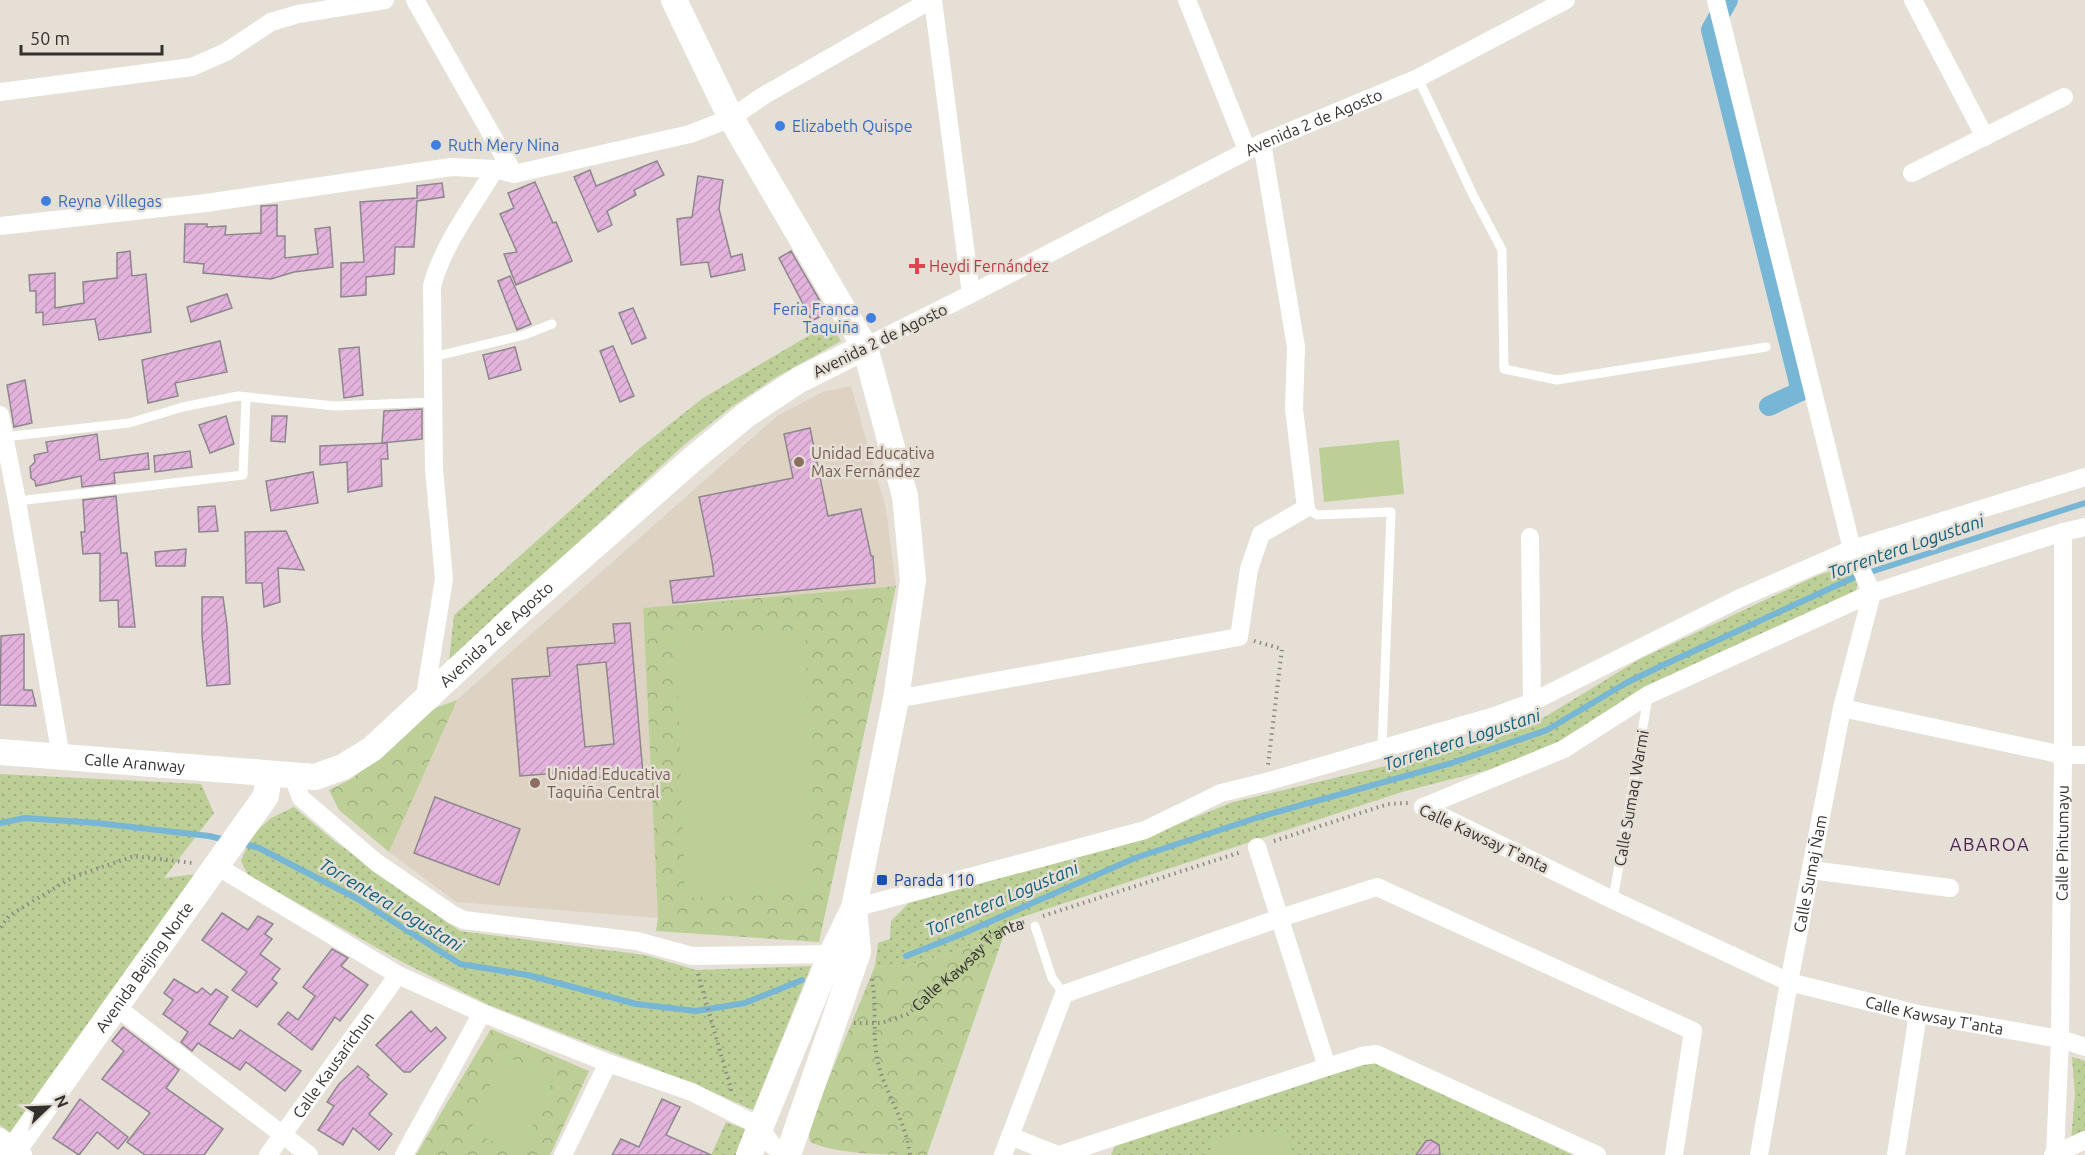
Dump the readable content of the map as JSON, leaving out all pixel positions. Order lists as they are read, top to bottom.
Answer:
{
  "streets": {
    "main road": ["Avenida 2 de Agosto", "Calle Aranway", "Avenida Beijing Norte"],
    "street": [
      "Calle Kawsay T'anta",
      "Calle Pintumayu",
      "Calle Sumaj Ñam",
      "Calle Kausarichun"
    ],
    "lane": ["Calle Sumaq Warmi"]
  },
  "crossings": [
    ["Avenida 2 de Agosto", "Calle Aranway"],
    ["Avenida 2 de Agosto", "Avenida Beijing Norte"],
    ["Calle Aranway", "Avenida Beijing Norte"],
    ["Calle Sumaq Warmi", "Calle Kawsay T'anta"],
    ["Calle Kawsay T'anta", "Calle Pintumayu"],
    ["Calle Kawsay T'anta", "Calle Sumaj Ñam"]
  ],
  "districts": ["ABAROA"],
  "water": ["Torrentera Logustani"],
  "places": {
    "other": [
      "Elizabeth Quispe",
      "Ruth Mery Nina",
      "Reyna Villegas",
      "Feria Franca Taquiña",
      "Unidad Educativa Max Fernández",
      "Unidad Educativa Taquiña Central"
    ],
    "health": ["Heydi Fernández"],
    "transit": ["Parada 110"]
  },
  "scale_bar": "50 m",
  "north": "top right"
}
